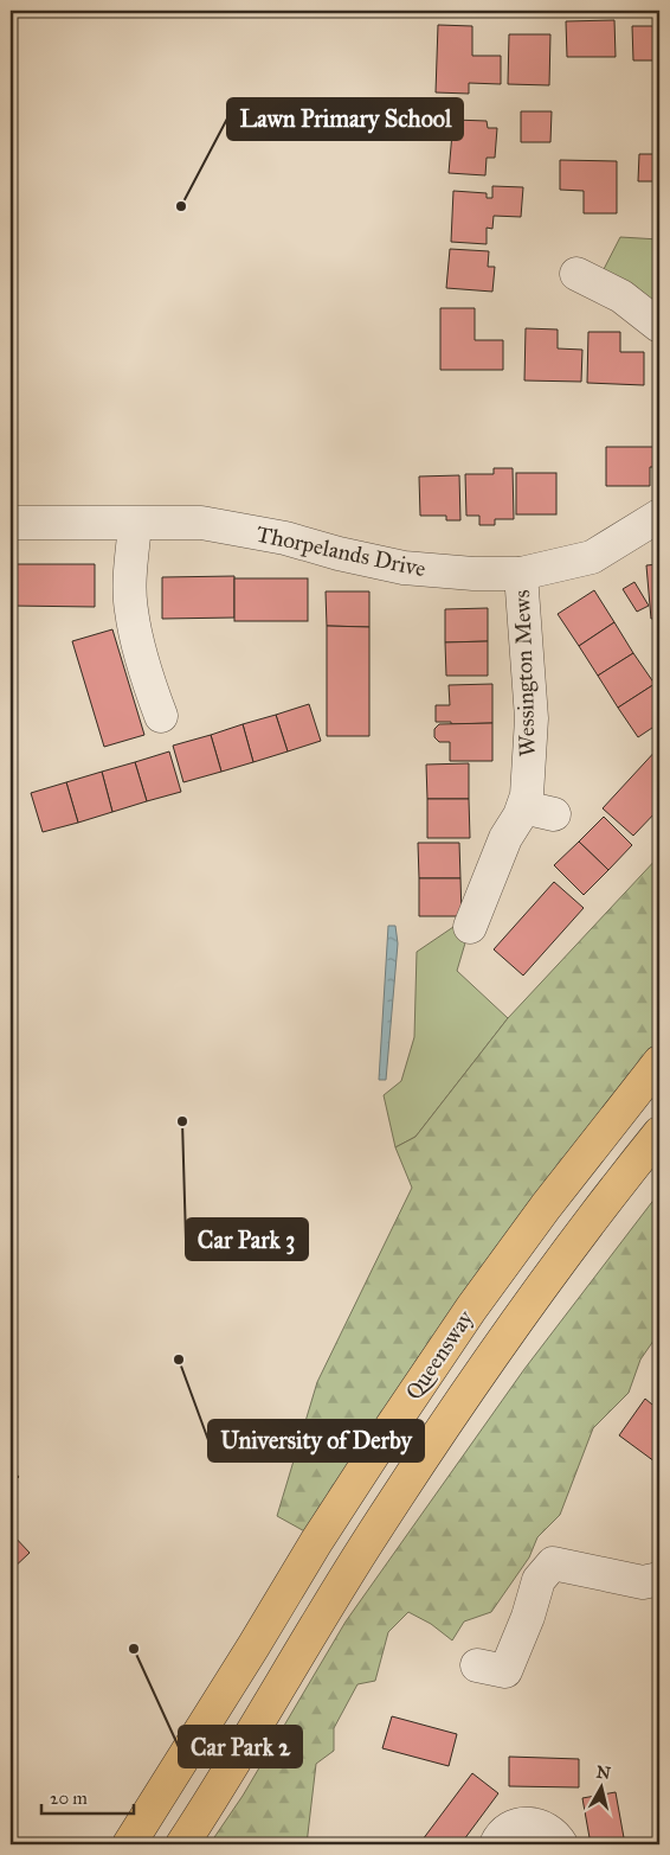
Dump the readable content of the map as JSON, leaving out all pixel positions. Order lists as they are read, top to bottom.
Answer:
{
  "streets": {
    "highway": ["Queensway"],
    "street": ["Thorpelands Drive", "Wessington Mews"]
  },
  "crossings": [
    ["Thorpelands Drive", "Wessington Mews"]
  ],
  "places": [
    "Lawn Primary School",
    "Car Park 3",
    "University of Derby",
    "Car Park 2"
  ],
  "scale_bar": "20 m",
  "north": "top"
}
